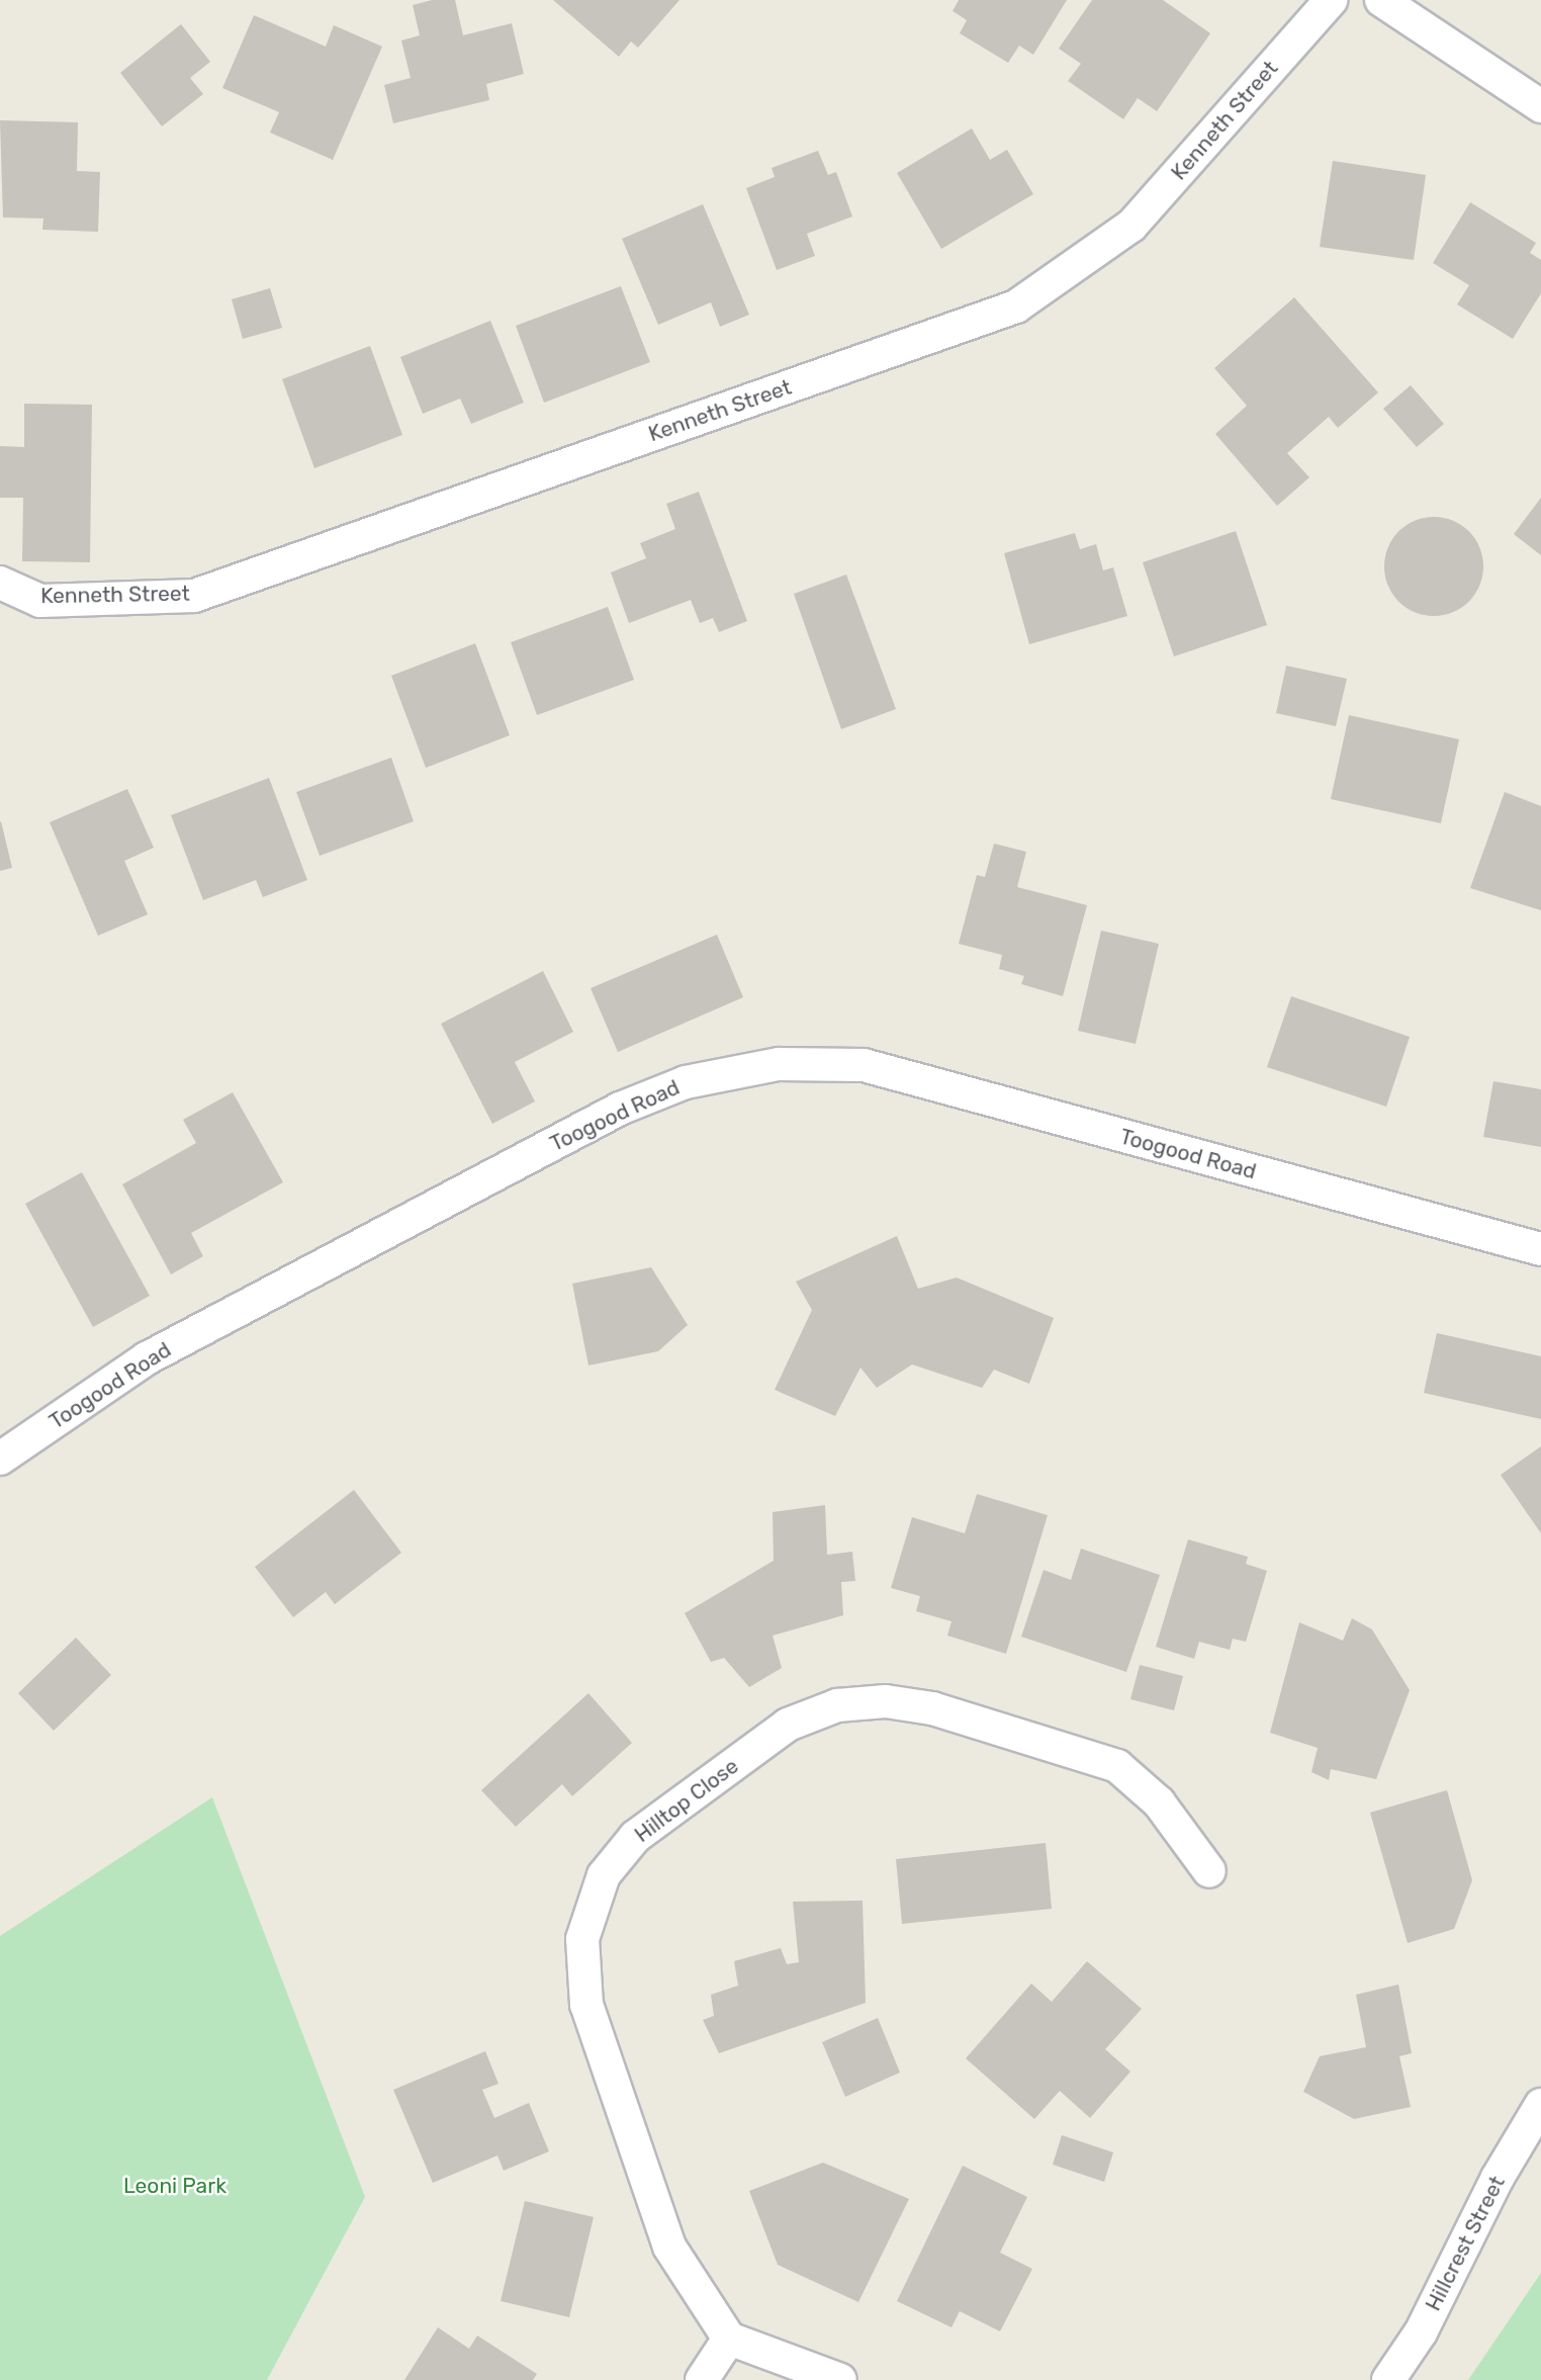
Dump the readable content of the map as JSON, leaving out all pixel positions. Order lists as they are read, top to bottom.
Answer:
{
  "streets": {
    "street": [
      "Kenneth Street",
      "Toogood Road",
      "Hilltop Close",
      "Hillcrest Street"
    ]
  },
  "parks": ["Leoni Park"]
}
